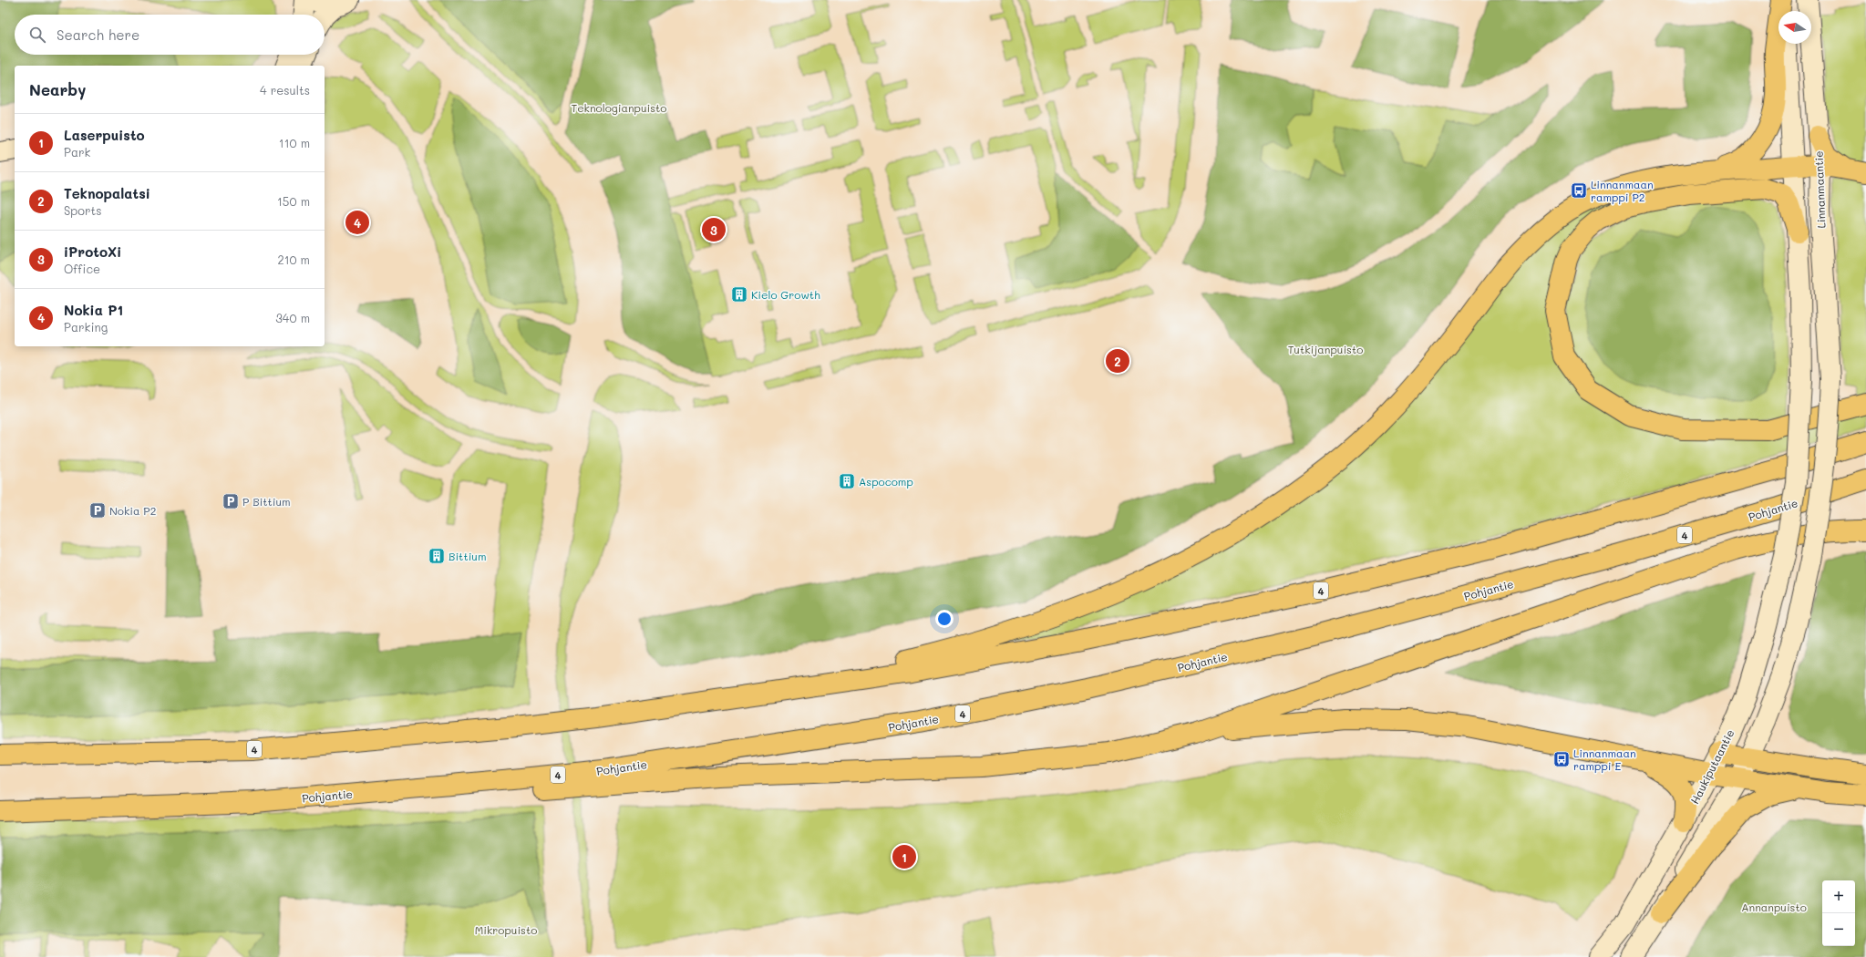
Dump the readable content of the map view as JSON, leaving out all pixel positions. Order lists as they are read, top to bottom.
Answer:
{
  "streets": {
    "highway": ["Pohjantie", "4"],
    "main road": ["Linnanmaantie", "Haukiputaantie"]
  },
  "parks": [
    "Teknologianpuisto",
    "Tutkijanpuisto",
    "Annanpuisto",
    "Mikropuisto"
  ],
  "places": {
    "bus stop": ["Linnanmaan ramppi P2", "Linnanmaan ramppi E"],
    "building": ["Kielo Growth", "Aspocomp", "Bittium"],
    "parking": ["P Bittium", "Nokia P2"]
  },
  "north": "left",
  "page": {
    "search": "Search here",
    "heading": ["Nearby", "4 results"],
    "list": [
      {
        "mark": "1",
        "name": "Laserpuisto",
        "note": "Park",
        "value": "110 m"
      },
      {
        "mark": "2",
        "name": "Teknopalatsi",
        "note": "Sports",
        "value": "150 m"
      },
      {
        "mark": "3",
        "name": "iProtoXi",
        "note": "Office",
        "value": "210 m"
      },
      {
        "mark": "4",
        "name": "Nokia P1",
        "note": "Parking",
        "value": "340 m"
      }
    ],
    "pins": [
      "4",
      "3",
      "2",
      "1"
    ],
    "map_buttons": ["+", "−"]
  }
}
